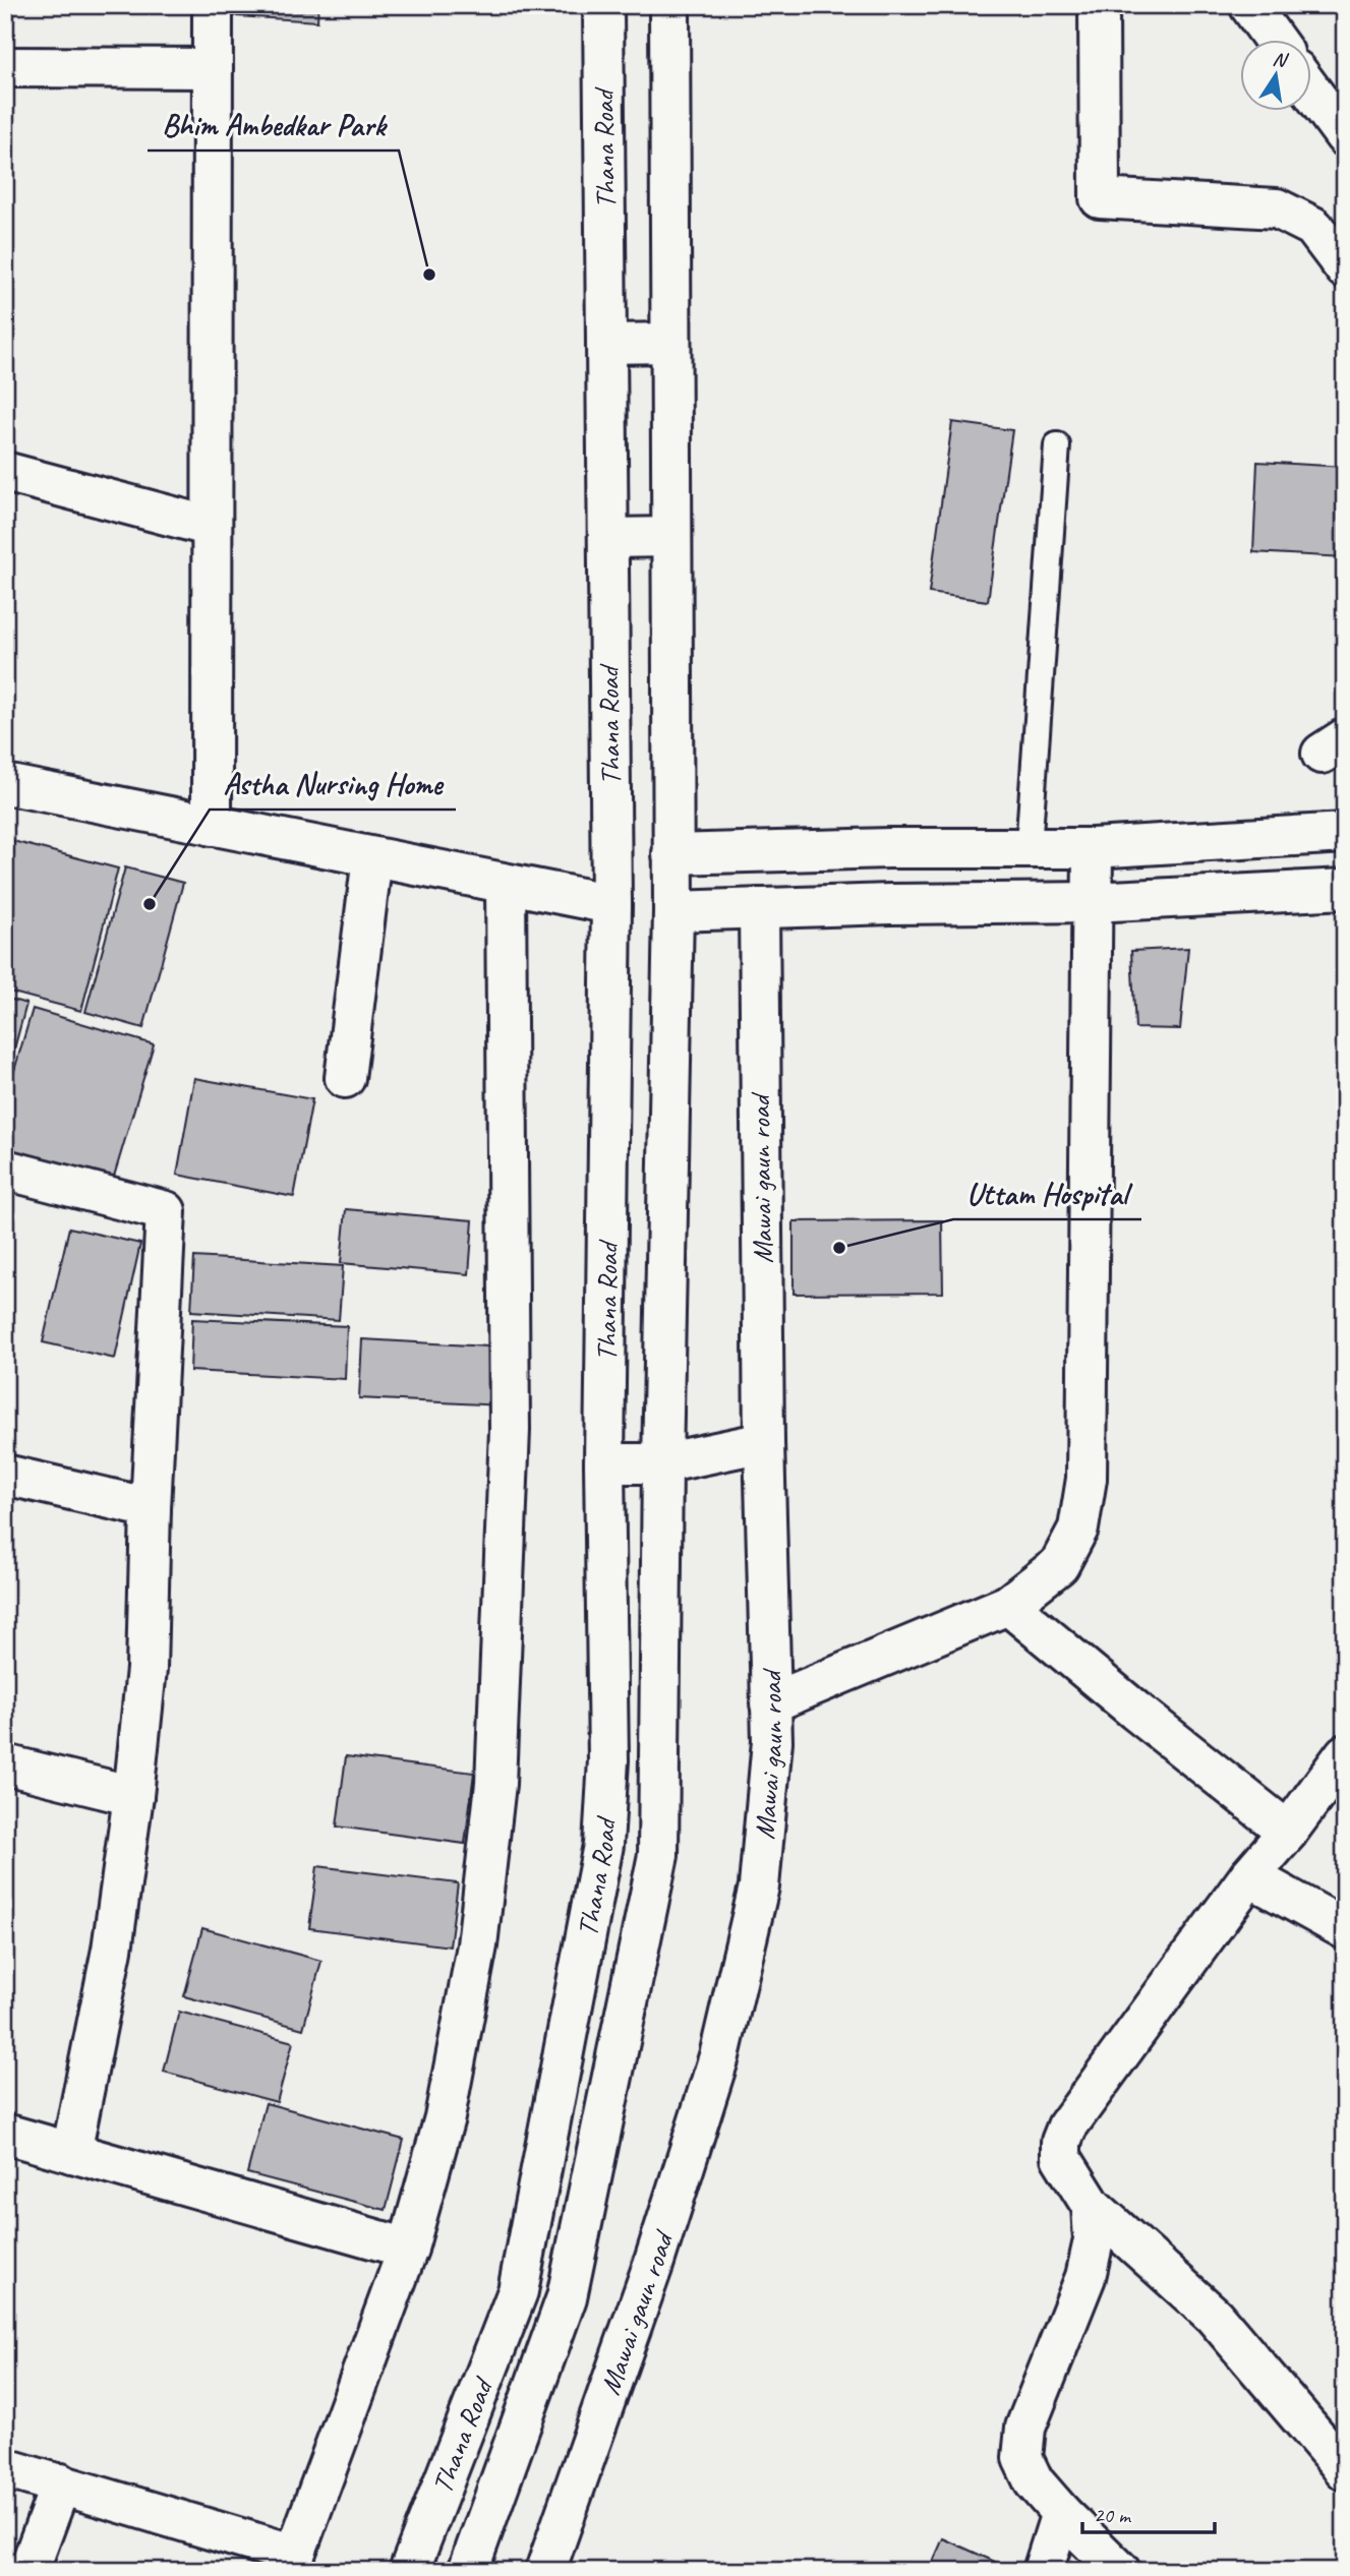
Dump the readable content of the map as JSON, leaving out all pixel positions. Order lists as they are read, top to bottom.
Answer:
{
  "streets": {
    "street": ["Thana Road", "Mawai gaun road"]
  },
  "places": ["Bhim Ambedkar Park", "Astha Nursing Home", "Uttam Hospital"],
  "scale_bar": "20 m",
  "north": "top"
}
